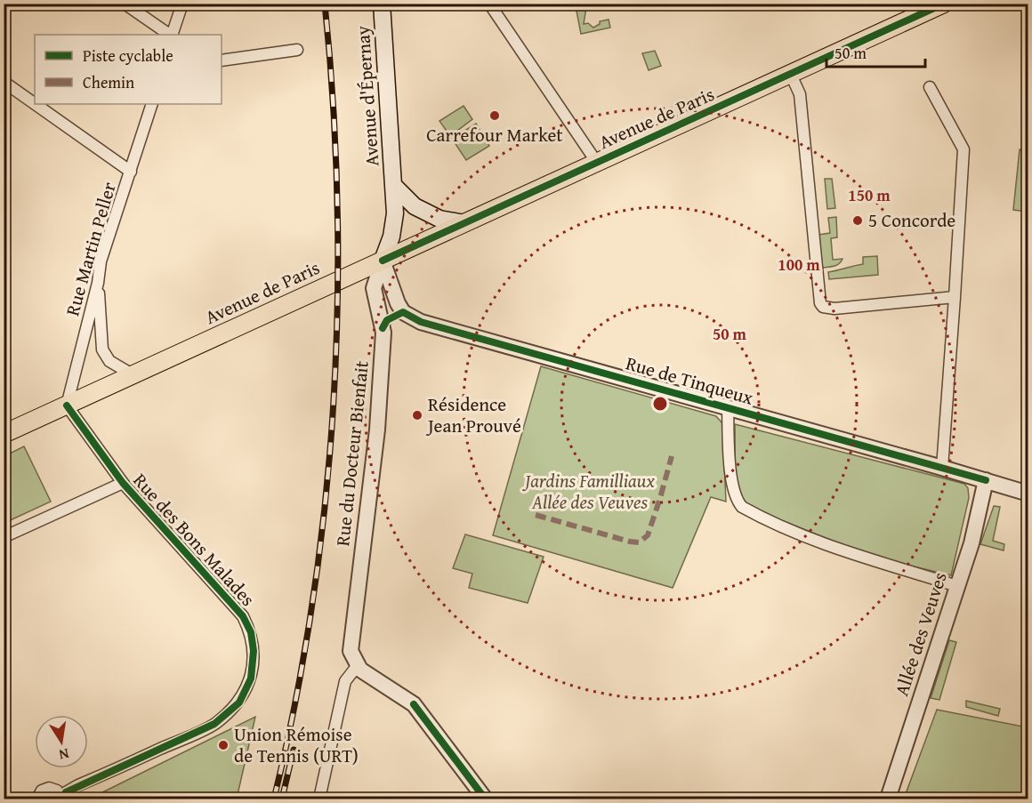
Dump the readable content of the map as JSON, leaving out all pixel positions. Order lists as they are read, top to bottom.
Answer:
{
  "streets": {
    "main road": ["Avenue d'Épernay", "Avenue de Paris"],
    "street": [
      "Rue Martin Peller",
      "Rue de Tinqueux",
      "Rue du Docteur Bienfait",
      "Rue des Bons Malades",
      "Allée des Veuves"
    ]
  },
  "crossings": [
    ["Avenue d'Épernay", "Avenue de Paris"],
    ["Avenue d'Épernay", "Rue du Docteur Bienfait"],
    ["Avenue de Paris", "Rue Martin Peller"],
    ["Avenue de Paris", "Rue du Docteur Bienfait"],
    ["Avenue de Paris", "Rue des Bons Malades"],
    ["Rue Martin Peller", "Rue des Bons Malades"],
    ["Rue de Tinqueux", "Allée des Veuves"]
  ],
  "parks": ["Jardins Familliaux Allée des Veuves"],
  "places": [
    "Carrefour Market",
    "5 Concorde",
    "Résidence Jean Prouvé",
    "Union Rémoise de Tennis (URT)"
  ],
  "legend": ["Piste cyclable", "Chemin"],
  "scale_bar": "50 m",
  "north": "bottom",
  "rings": ["150 m", "100 m", "50 m"]
}
